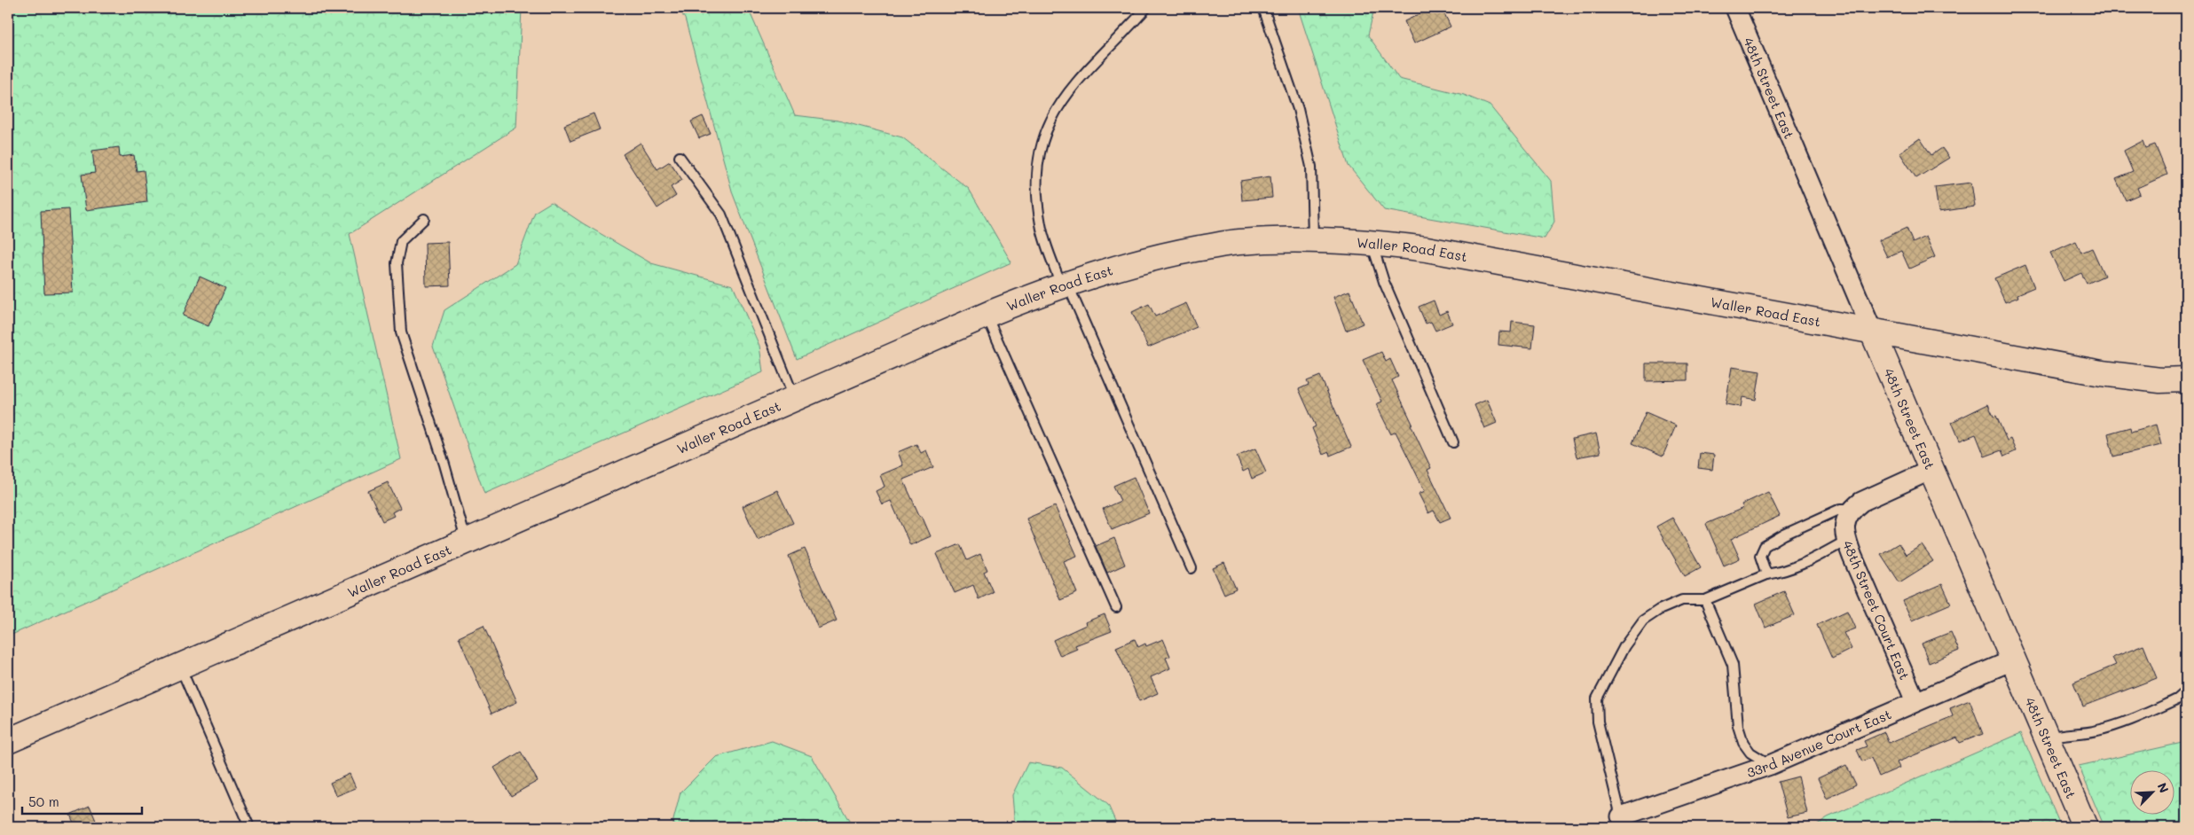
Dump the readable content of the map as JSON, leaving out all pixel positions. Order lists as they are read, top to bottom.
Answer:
{
  "streets": {
    "street": [
      "48th Street East",
      "Waller Road East",
      "48th Street Court East",
      "33rd Avenue Court East"
    ]
  },
  "crossings": [
    ["48th Street East", "Waller Road East"],
    ["48th Street East", "33rd Avenue Court East"],
    ["48th Street Court East", "33rd Avenue Court East"]
  ],
  "scale_bar": "50 m",
  "north": "top right"
}
